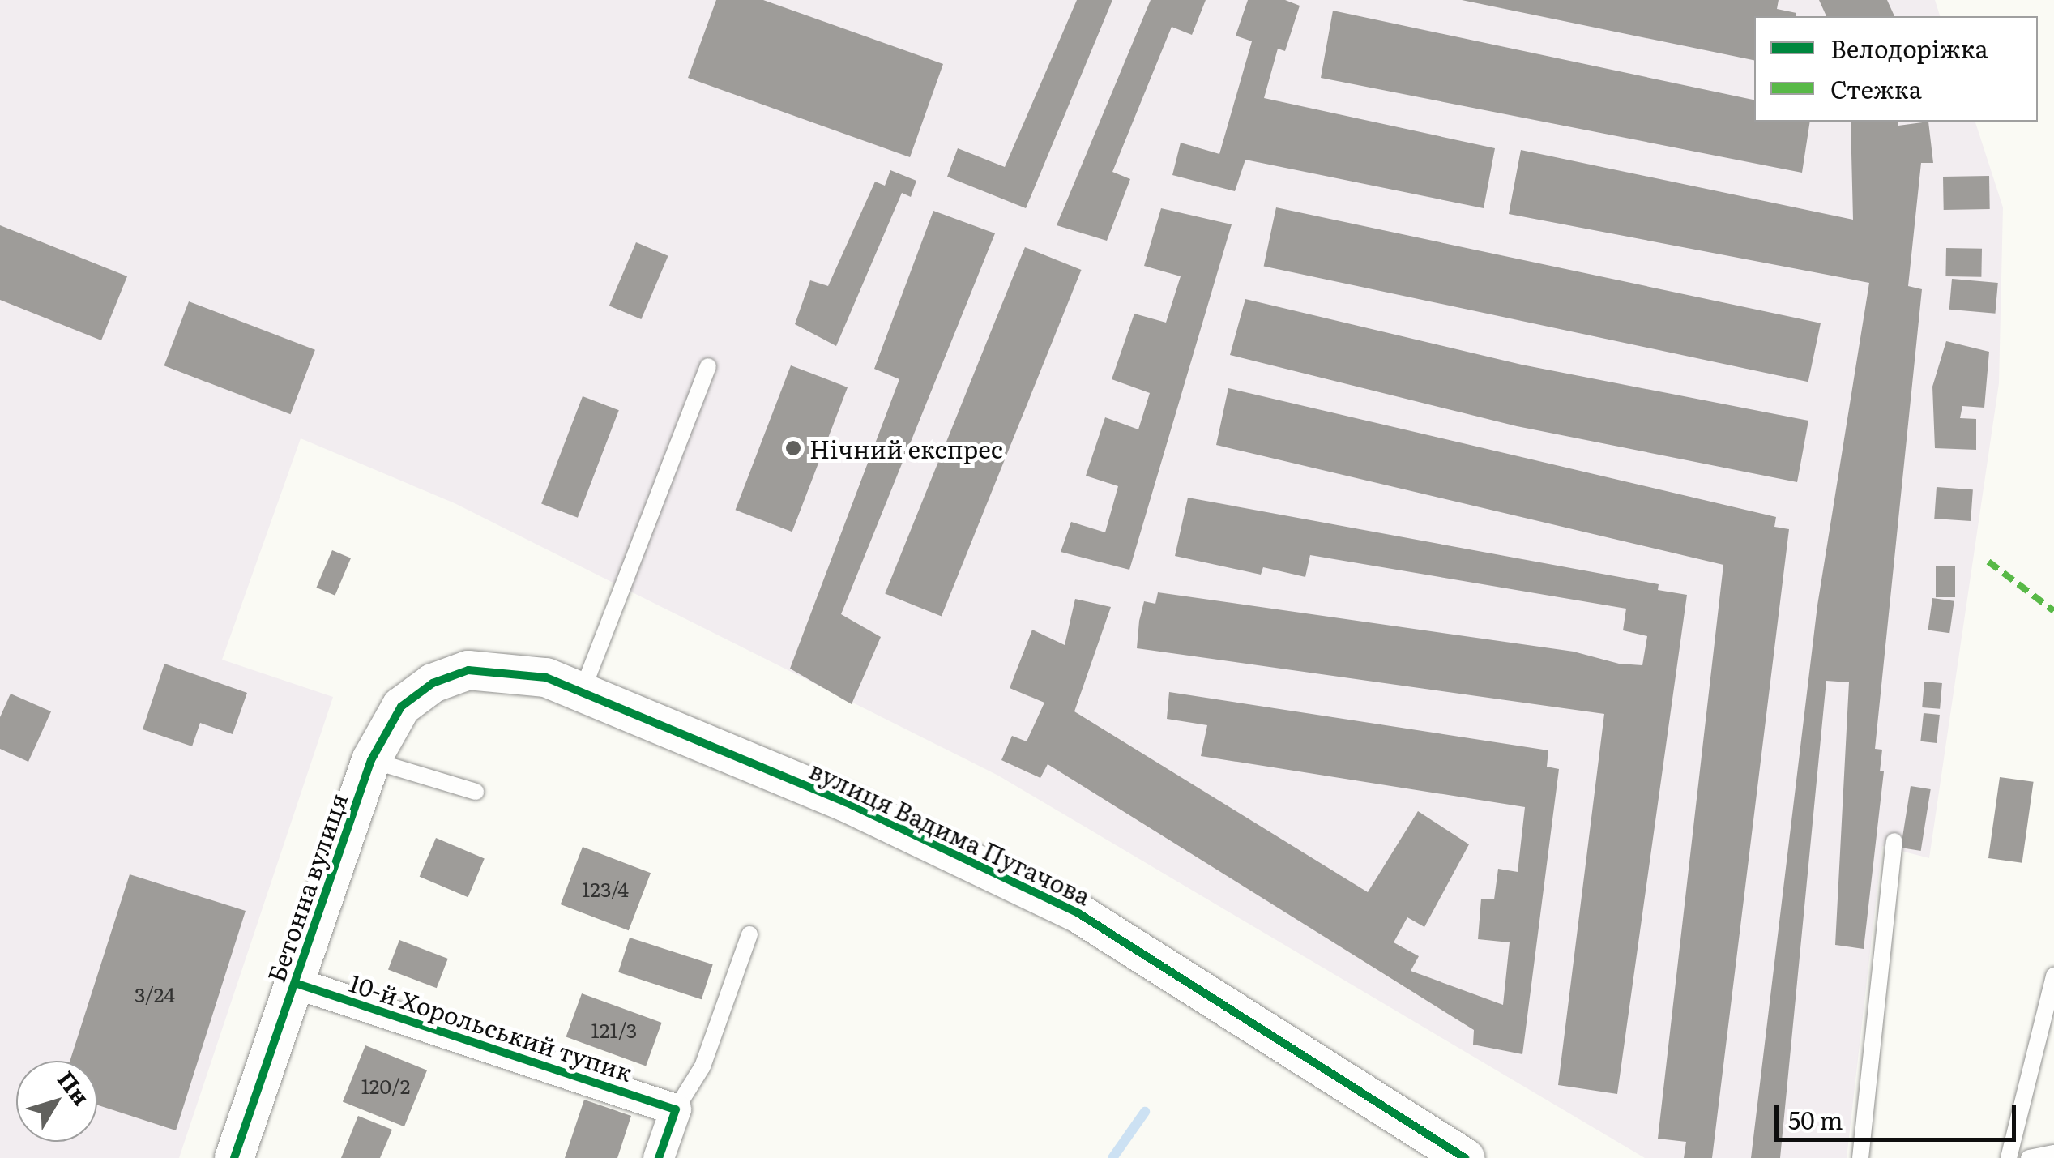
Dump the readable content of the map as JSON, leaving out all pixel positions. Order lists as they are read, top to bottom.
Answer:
{
  "streets": {
    "street": ["вулиця Вадима Пугачова", "Бетонна вулиця", "10-й Хорольський тупик"]
  },
  "crossings": [
    ["вулиця Вадима Пугачова", "Бетонна вулиця"],
    ["Бетонна вулиця", "10-й Хорольський тупик"]
  ],
  "places": ["Нічний експрес"],
  "house_numbers": [
    "123/4",
    "3/24",
    "121/3",
    "120/2"
  ],
  "legend": ["Велодоріжка", "Стежка"],
  "scale_bar": "50 m",
  "north": "top right"
}
